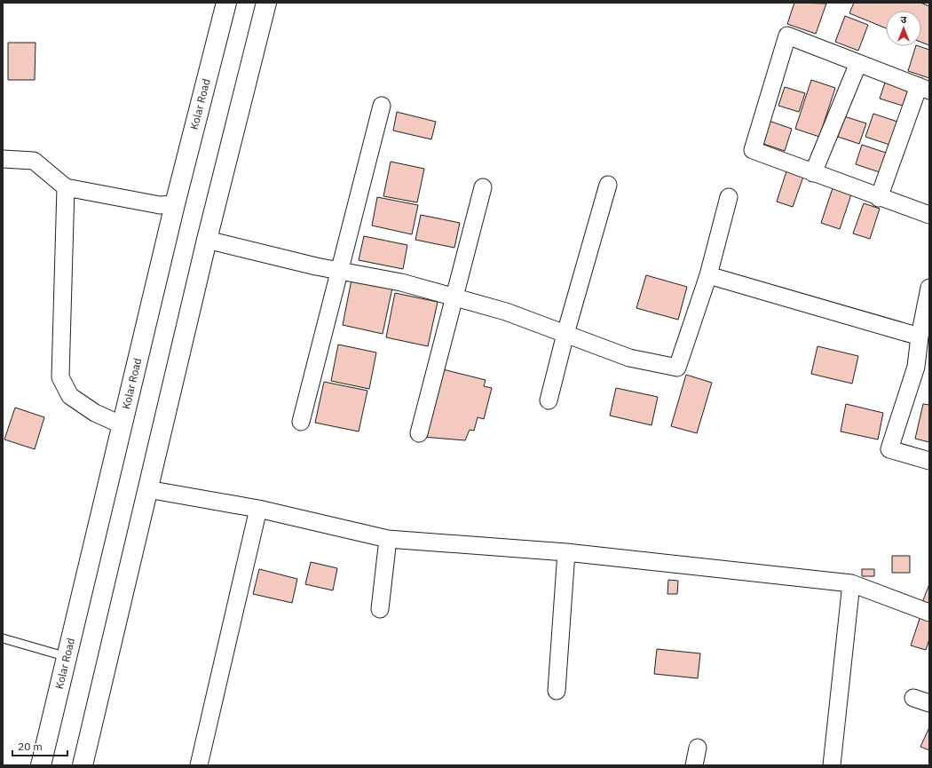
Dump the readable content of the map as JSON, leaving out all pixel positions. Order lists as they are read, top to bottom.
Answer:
{
  "streets": {
    "main road": ["Kolar Road"]
  },
  "scale_bar": "20 m",
  "north": "top"
}
